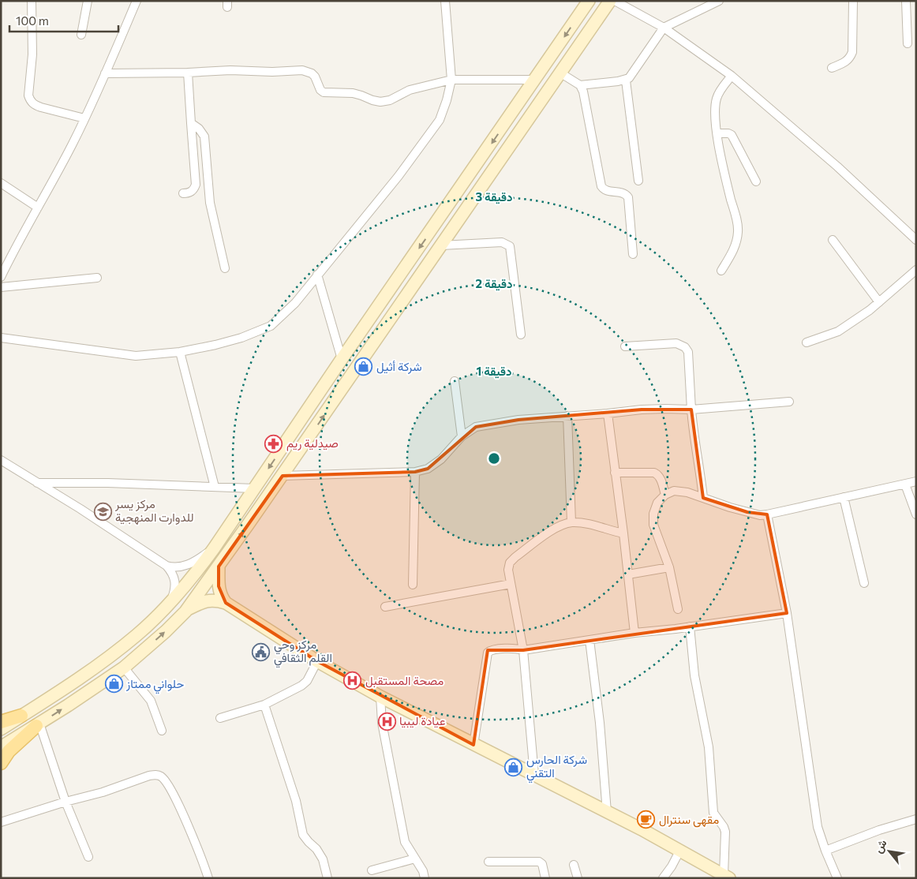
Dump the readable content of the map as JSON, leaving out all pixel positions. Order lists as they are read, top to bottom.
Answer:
{
  "places": {
    "shop": ["شركة أثيل", "حلواني ممتاز", "شركة الحارس التقني"],
    "pharmacy": ["صيدلية ريم"],
    "school or university": ["مركز يسر للدوارت المنهجية"],
    "public building": ["مركز وحي القلم الثقافي"],
    "hospital": ["مصحة المستقبل", "عيادة ليبيا"],
    "cafe": ["مقهى سنترال"]
  },
  "scale_bar": "100 m",
  "north": "top left",
  "rings": ["3 دقيقة", "2 دقيقة", "1 دقيقة"]
}
